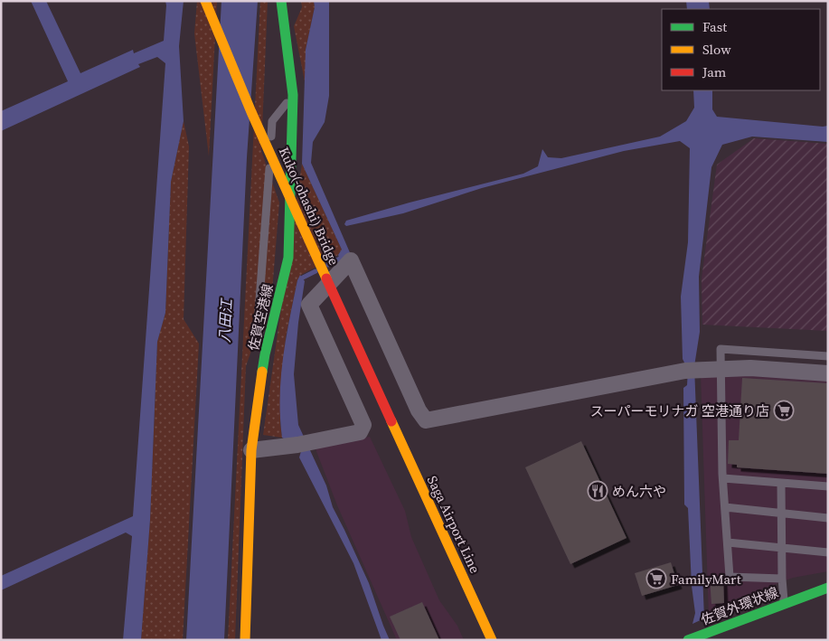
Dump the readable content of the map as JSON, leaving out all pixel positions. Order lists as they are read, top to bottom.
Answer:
{
  "streets": {
    "main road": [
      "Kuko(-ohashi) Bridge",
      "佐賀空港線",
      "Saga Airport Line",
      "佐賀外環状線"
    ]
  },
  "crossings": [
    ["Kuko(-ohashi) Bridge", "Saga Airport Line"]
  ],
  "water": ["八田江"],
  "places": {
    "supermarket": ["スーパーモリナガ 空港通り店", "FamilyMart"],
    "restaurant": ["めん六や"]
  },
  "legend": ["Fast", "Slow", "Jam"]
}
